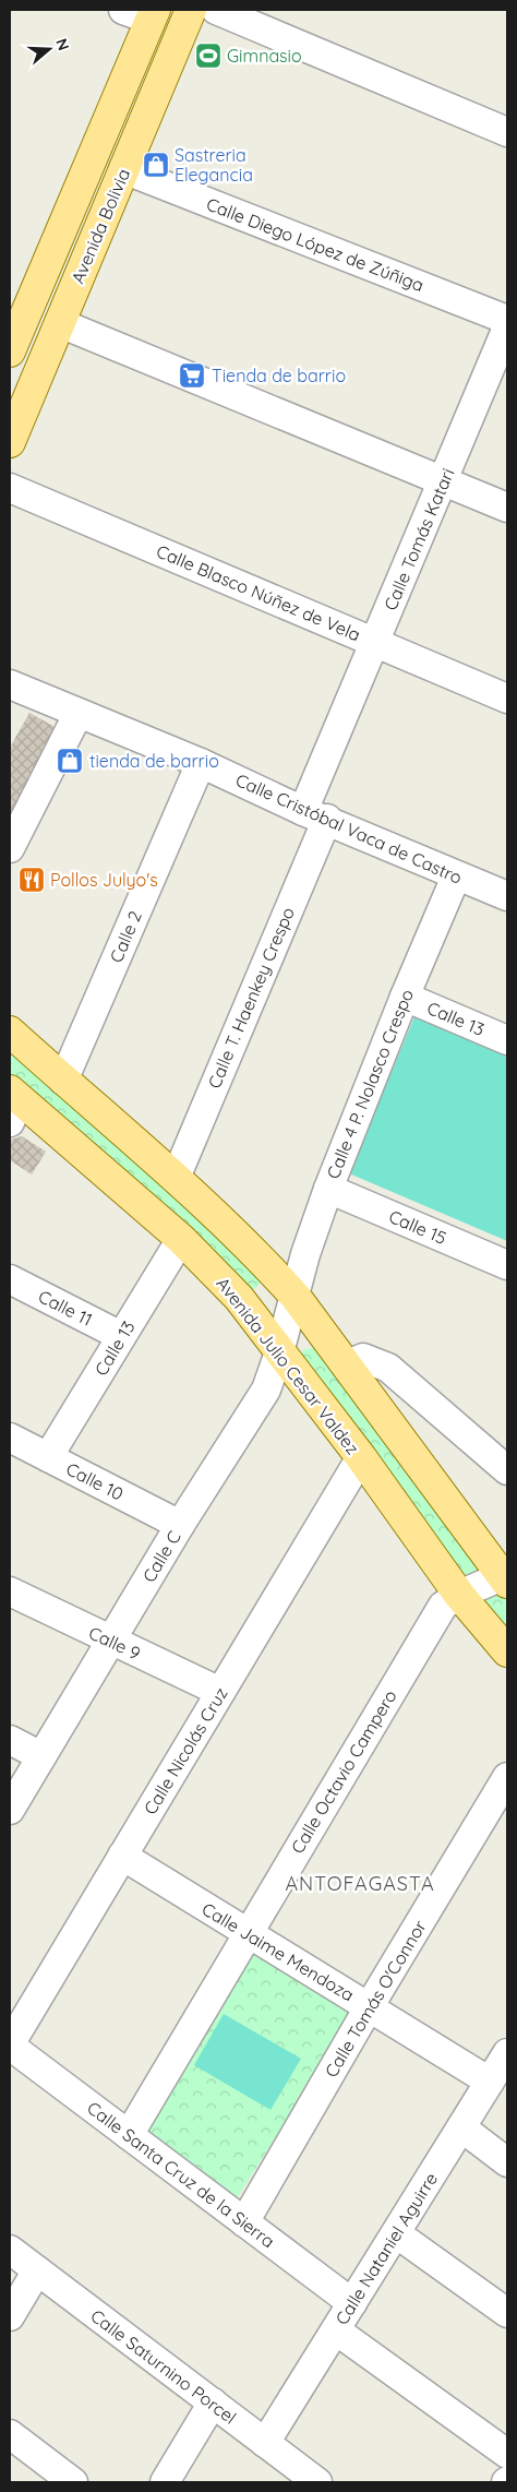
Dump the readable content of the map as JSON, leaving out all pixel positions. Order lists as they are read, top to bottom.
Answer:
{
  "streets": {
    "main road": ["Avenida Bolivia", "Avenida Julio Cesar Valdez"],
    "street": [
      "Calle Diego López de Zúñiga",
      "Calle Tomás Katari",
      "Calle Blasco Núñez de Vela",
      "Calle Cristóbal Vaca de Castro",
      "Calle 2",
      "Calle T. Haenkey Crespo",
      "Calle 13",
      "Calle 4 P. Nolasco Crespo",
      "Calle 15",
      "Calle 11",
      "Calle 10",
      "Calle C",
      "Calle 9",
      "Calle Nicolás Cruz",
      "Calle Octavio Campero",
      "Calle Jaime Mendoza",
      "Calle Tomás O'Connor",
      "Calle Santa Cruz de la Sierra",
      "Calle Nataniel Aguirre",
      "Calle Saturnino Porcel"
    ]
  },
  "crossings": [
    ["Avenida Bolivia", "Calle Diego López de Zúñiga"],
    ["Calle Tomás Katari", "Calle Blasco Núñez de Vela"],
    ["Calle Tomás Katari", "Calle Cristóbal Vaca de Castro"],
    ["Calle Tomás Katari", "Calle T. Haenkey Crespo"],
    ["Calle Cristóbal Vaca de Castro", "Calle 2"],
    ["Calle Cristóbal Vaca de Castro", "Calle T. Haenkey Crespo"],
    ["Calle Cristóbal Vaca de Castro", "Calle 4 P. Nolasco Crespo"],
    ["Calle 13", "Calle 4 P. Nolasco Crespo"],
    ["Calle 13", "Calle 11"],
    ["Calle 13", "Avenida Julio Cesar Valdez"],
    ["Calle 13", "Calle 10"],
    ["Calle 4 P. Nolasco Crespo", "Calle 15"],
    ["Calle 4 P. Nolasco Crespo", "Calle C"],
    ["Avenida Julio Cesar Valdez", "Calle C"],
    ["Avenida Julio Cesar Valdez", "Calle Nicolás Cruz"],
    ["Avenida Julio Cesar Valdez", "Calle Octavio Campero"],
    ["Calle 10", "Calle C"],
    ["Calle C", "Calle 9"],
    ["Calle 9", "Calle Nicolás Cruz"],
    ["Calle Nicolás Cruz", "Calle Jaime Mendoza"],
    ["Calle Nicolás Cruz", "Calle Santa Cruz de la Sierra"],
    ["Calle Octavio Campero", "Calle Jaime Mendoza"],
    ["Calle Octavio Campero", "Calle Santa Cruz de la Sierra"],
    ["Calle Jaime Mendoza", "Calle Tomás O'Connor"],
    ["Calle Jaime Mendoza", "Calle Nataniel Aguirre"],
    ["Calle Tomás O'Connor", "Calle Santa Cruz de la Sierra"],
    ["Calle Santa Cruz de la Sierra", "Calle Nataniel Aguirre"],
    ["Calle Nataniel Aguirre", "Calle Saturnino Porcel"]
  ],
  "districts": ["ANTOFAGASTA"],
  "places": {
    "sports": ["Gimnasio"],
    "shop": ["Sastreria Elegancia", "tienda de barrio"],
    "supermarket": ["Tienda de barrio"],
    "restaurant": ["Pollos Julyo's"]
  },
  "north": "right"
}
